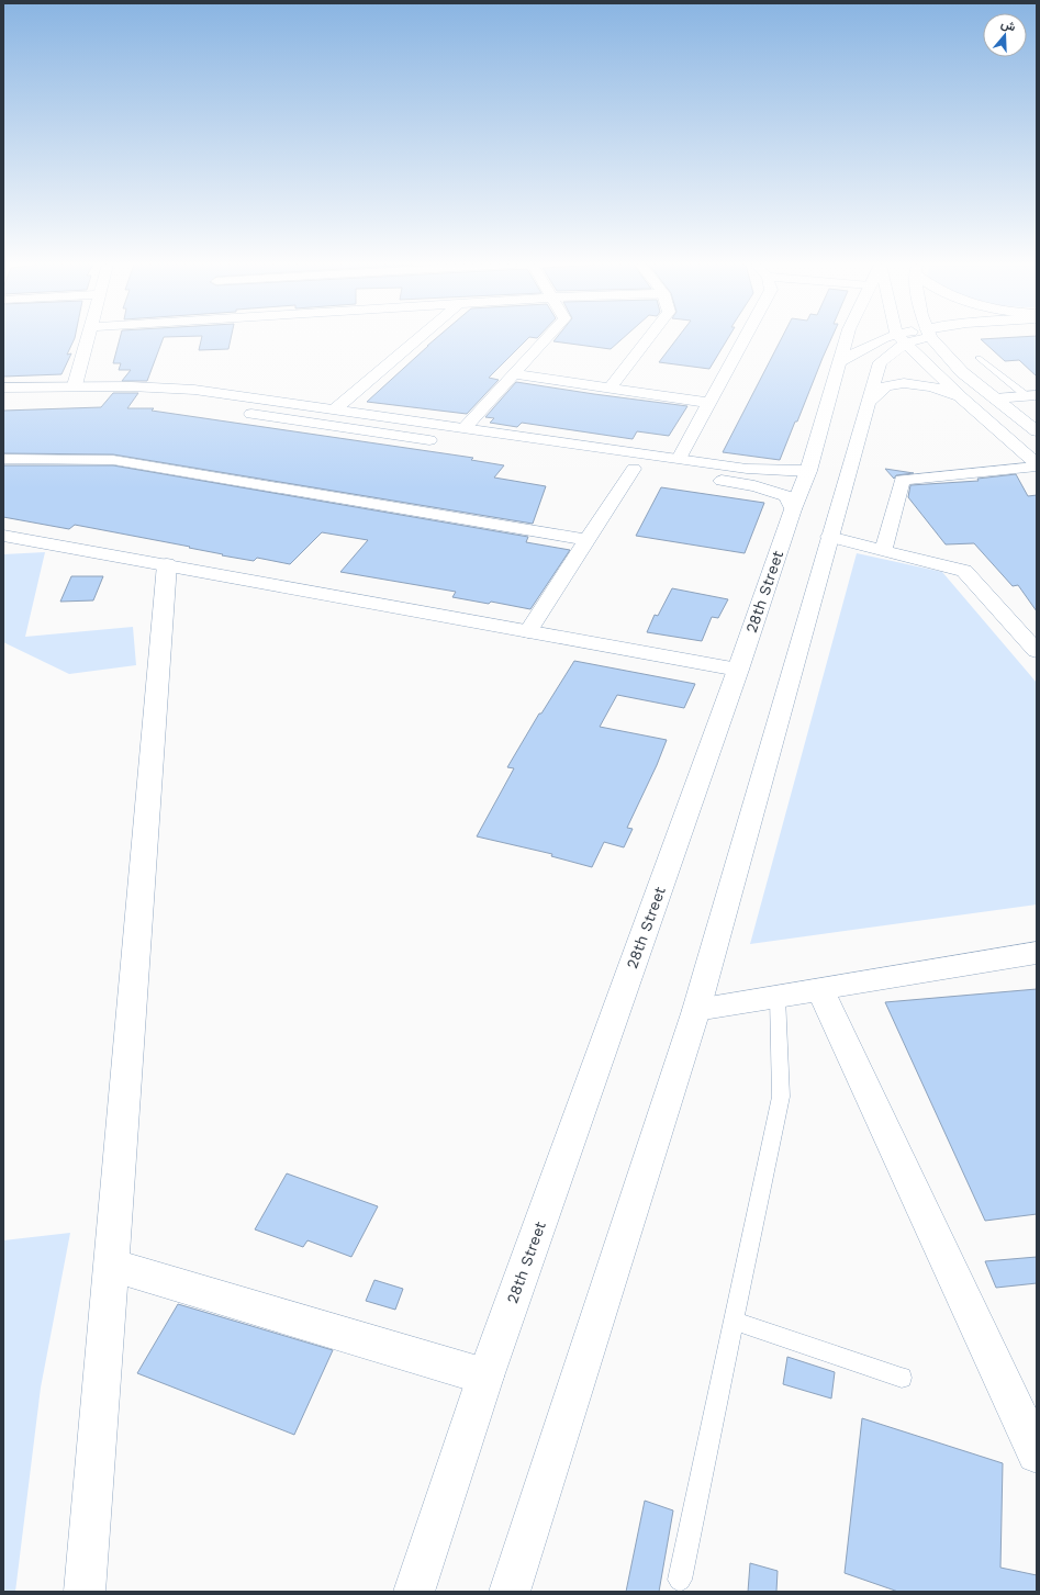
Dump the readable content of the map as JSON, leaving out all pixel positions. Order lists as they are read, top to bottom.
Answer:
{
  "streets": {
    "street": ["28th Street"]
  },
  "north": "top"
}
